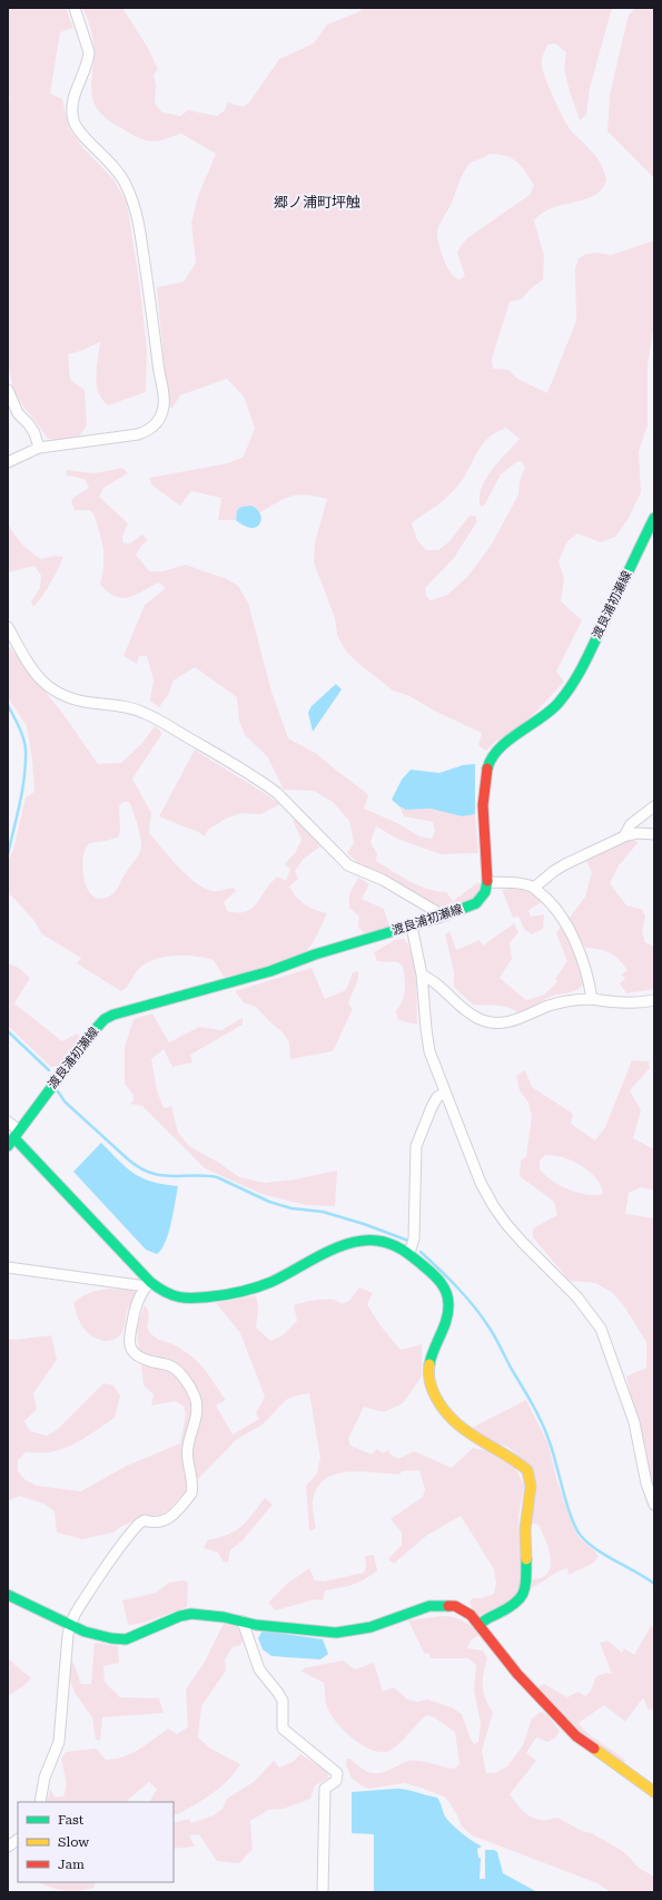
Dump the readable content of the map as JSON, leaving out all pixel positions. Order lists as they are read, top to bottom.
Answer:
{
  "streets": {
    "street": ["渡良浦初瀬線"]
  },
  "districts": ["郷ノ浦町坪触"],
  "legend": ["Fast", "Slow", "Jam"]
}
